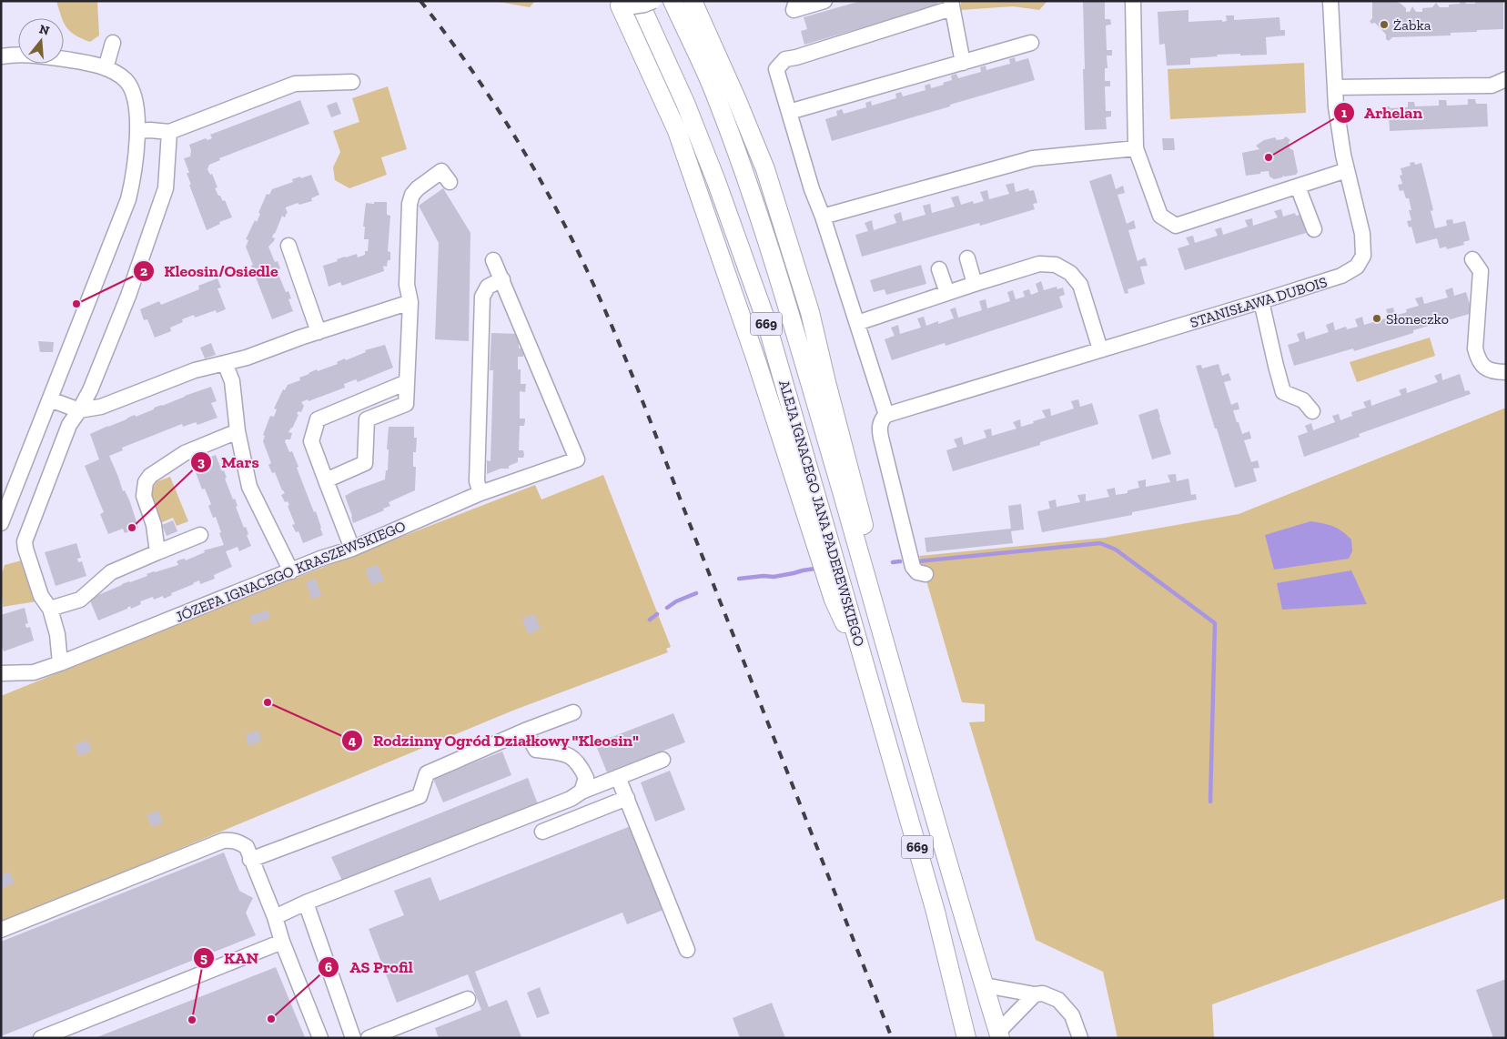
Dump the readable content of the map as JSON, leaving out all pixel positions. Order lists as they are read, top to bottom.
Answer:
{
  "streets": {
    "main road": ["669", "ALEJA IGNACEGO JANA PADEREWSKIEGO"],
    "street": ["STANISŁAWA DUBOIS", "JÓZEFA IGNACEGO KRASZEWSKIEGO"]
  },
  "places": [
    "Żabka",
    "Arhelan",
    "Kleosin/Osiedle",
    "Słoneczko",
    "Mars",
    "Rodzinny Ogród Działkowy \"Kleosin\"",
    "AS Profil",
    "KAN"
  ],
  "north": "top"
}
